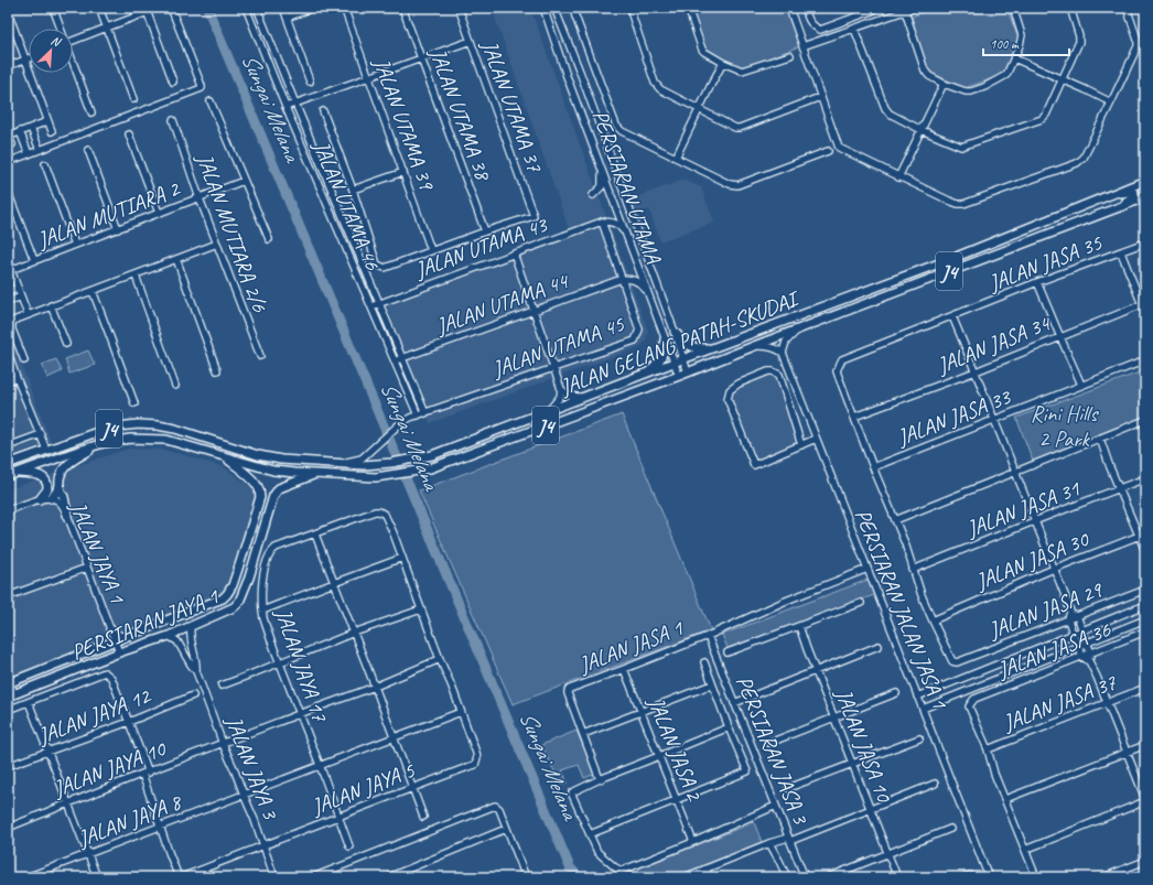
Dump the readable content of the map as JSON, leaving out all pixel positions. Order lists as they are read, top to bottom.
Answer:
{
  "streets": {
    "main road": ["J4", "JALAN GELANG PATAH-SKUDAI", "PERSIARAN JAYA 1"],
    "street": [
      "JALAN UTAMA 37",
      "JALAN UTAMA 38",
      "JALAN UTAMA 39",
      "PERSIARAN UTAMA",
      "JALAN UTAMA 46",
      "JALAN MUTIARA 2",
      "JALAN MUTIARA 2/6",
      "JALAN UTAMA 43",
      "JALAN JASA 35",
      "JALAN UTAMA 44",
      "JALAN JASA 34",
      "JALAN UTAMA 45",
      "JALAN JASA 33",
      "JALAN JASA 31",
      "JALAN JAYA 1",
      "JALAN JASA 30",
      "PERSIARAN JALAN JASA 1",
      "JALAN JASA 29",
      "JALAN JASA 1",
      "JALAN JASA 36",
      "JALAN JAYA 17",
      "JALAN JASA 37",
      "JALAN JAYA 12",
      "JALAN JASA 10",
      "JALAN JASA 2",
      "PERSIARAN JASA 3",
      "JALAN JAYA 3",
      "JALAN JAYA 10",
      "JALAN JAYA 5",
      "JALAN JAYA 8"
    ]
  },
  "crossings": [
    ["JALAN UTAMA 37", "JALAN UTAMA 38"],
    ["PERSIARAN UTAMA", "JALAN GELANG PATAH-SKUDAI"],
    ["JALAN UTAMA 46", "JALAN UTAMA 43"],
    ["JALAN UTAMA 46", "JALAN UTAMA 44"],
    ["JALAN UTAMA 46", "JALAN UTAMA 45"],
    ["JALAN MUTIARA 2", "JALAN MUTIARA 2/6"],
    ["JALAN UTAMA 43", "JALAN UTAMA 45"],
    ["JALAN JASA 35", "JALAN JASA 34"],
    ["JALAN UTAMA 44", "JALAN UTAMA 45"],
    ["JALAN GELANG PATAH-SKUDAI", "JALAN UTAMA 45"],
    ["JALAN GELANG PATAH-SKUDAI", "PERSIARAN JAYA 1"],
    ["JALAN JAYA 1", "PERSIARAN JAYA 1"],
    ["JALAN JASA 30", "JALAN JASA 29"],
    ["PERSIARAN JALAN JASA 1", "JALAN JASA 1"],
    ["JALAN JASA 1", "JALAN JASA 2"],
    ["JALAN JASA 1", "PERSIARAN JASA 3"],
    ["JALAN JASA 36", "JALAN JASA 37"],
    ["JALAN JAYA 17", "JALAN JAYA 10"],
    ["JALAN JAYA 17", "JALAN JAYA 5"],
    ["JALAN JAYA 17", "JALAN JAYA 8"],
    ["JALAN JAYA 3", "JALAN JAYA 10"],
    ["JALAN JAYA 3", "JALAN JAYA 5"],
    ["JALAN JAYA 3", "JALAN JAYA 8"],
    ["JALAN JAYA 5", "JALAN JAYA 8"]
  ],
  "water": ["Sungai Melana"],
  "parks": ["Rini Hills 2 Park"],
  "scale_bar": "100 m",
  "north": "top right"
}
